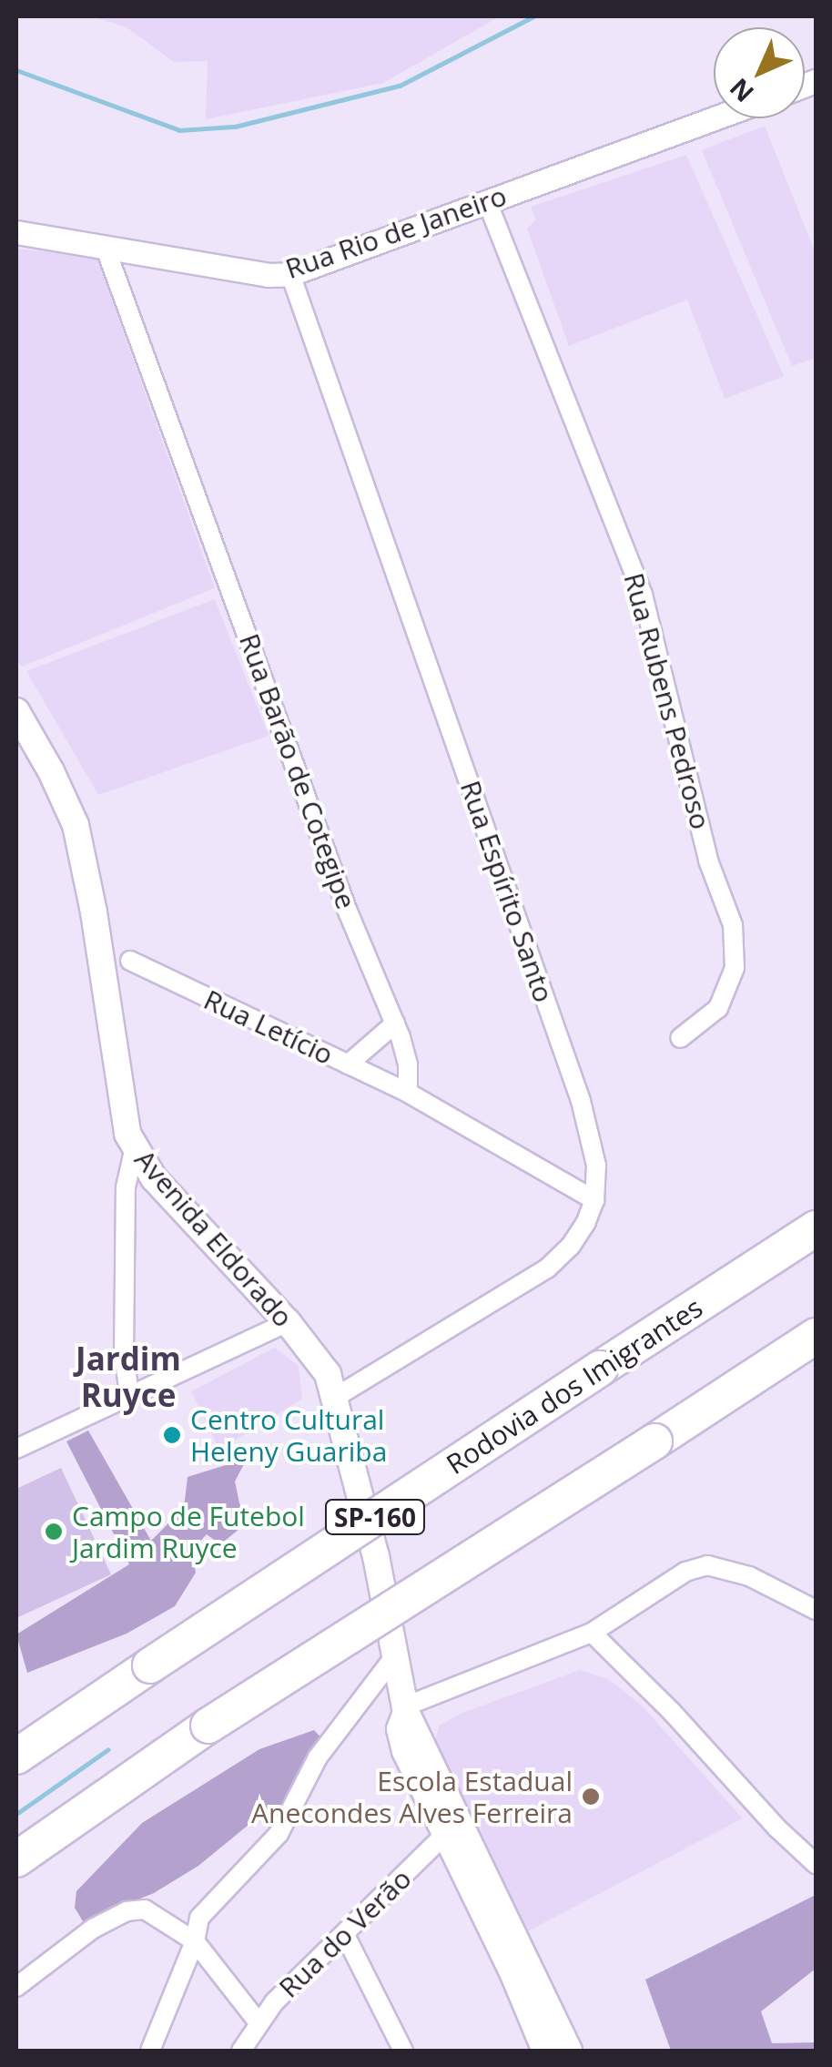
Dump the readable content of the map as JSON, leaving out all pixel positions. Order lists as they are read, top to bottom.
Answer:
{
  "streets": {
    "highway": ["Rodovia dos Imigrantes", "SP-160"],
    "main road": ["Avenida Eldorado"],
    "street": [
      "Rua Rio de Janeiro",
      "Rua Rubens Pedroso",
      "Rua Barão de Cotegipe",
      "Rua Espírito Santo",
      "Rua Letício",
      "Rua do Verão"
    ]
  },
  "crossings": [
    ["Rua Rio de Janeiro", "Rua Rubens Pedroso"],
    ["Rua Rio de Janeiro", "Rua Barão de Cotegipe"],
    ["Rua Rio de Janeiro", "Rua Espírito Santo"],
    ["Rua Barão de Cotegipe", "Rua Letício"],
    ["Rua Espírito Santo", "Avenida Eldorado"],
    ["Avenida Eldorado", "Rua do Verão"]
  ],
  "districts": ["Jardim Ruyce"],
  "places": ["Centro Cultural Heleny Guariba", "Campo de Futebol Jardim Ruyce", "Escola Estadual Anecondes Alves Ferreira"],
  "north": "bottom left"
}
